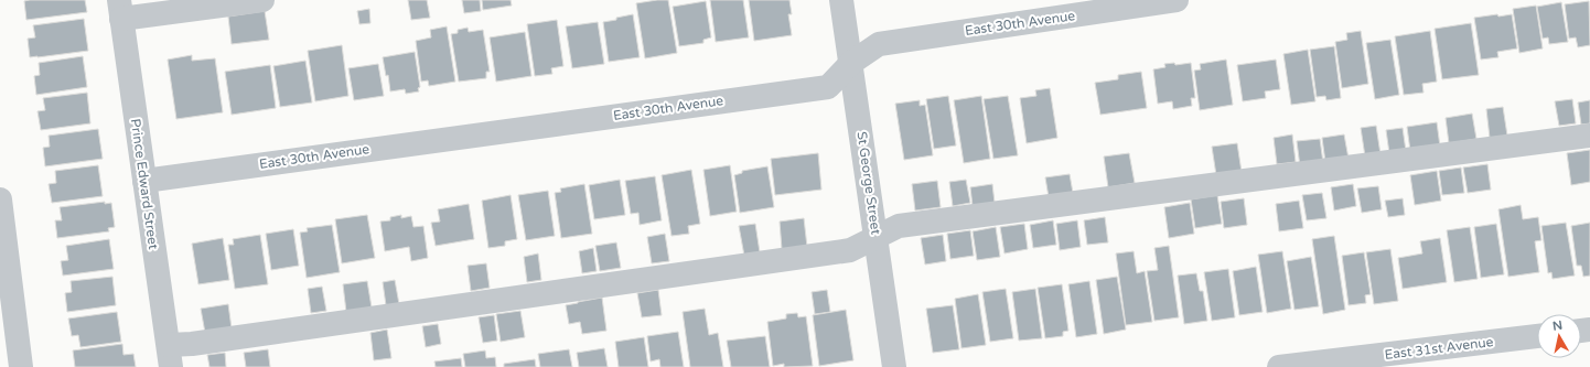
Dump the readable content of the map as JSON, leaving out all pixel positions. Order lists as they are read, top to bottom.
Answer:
{
  "streets": {
    "street": [
      "East 30th Avenue",
      "St George Street",
      "Prince Edward Street",
      "East 31st Avenue"
    ]
  },
  "crossings": [
    ["East 30th Avenue", "St George Street"],
    ["East 30th Avenue", "Prince Edward Street"]
  ],
  "north": "top"
}
